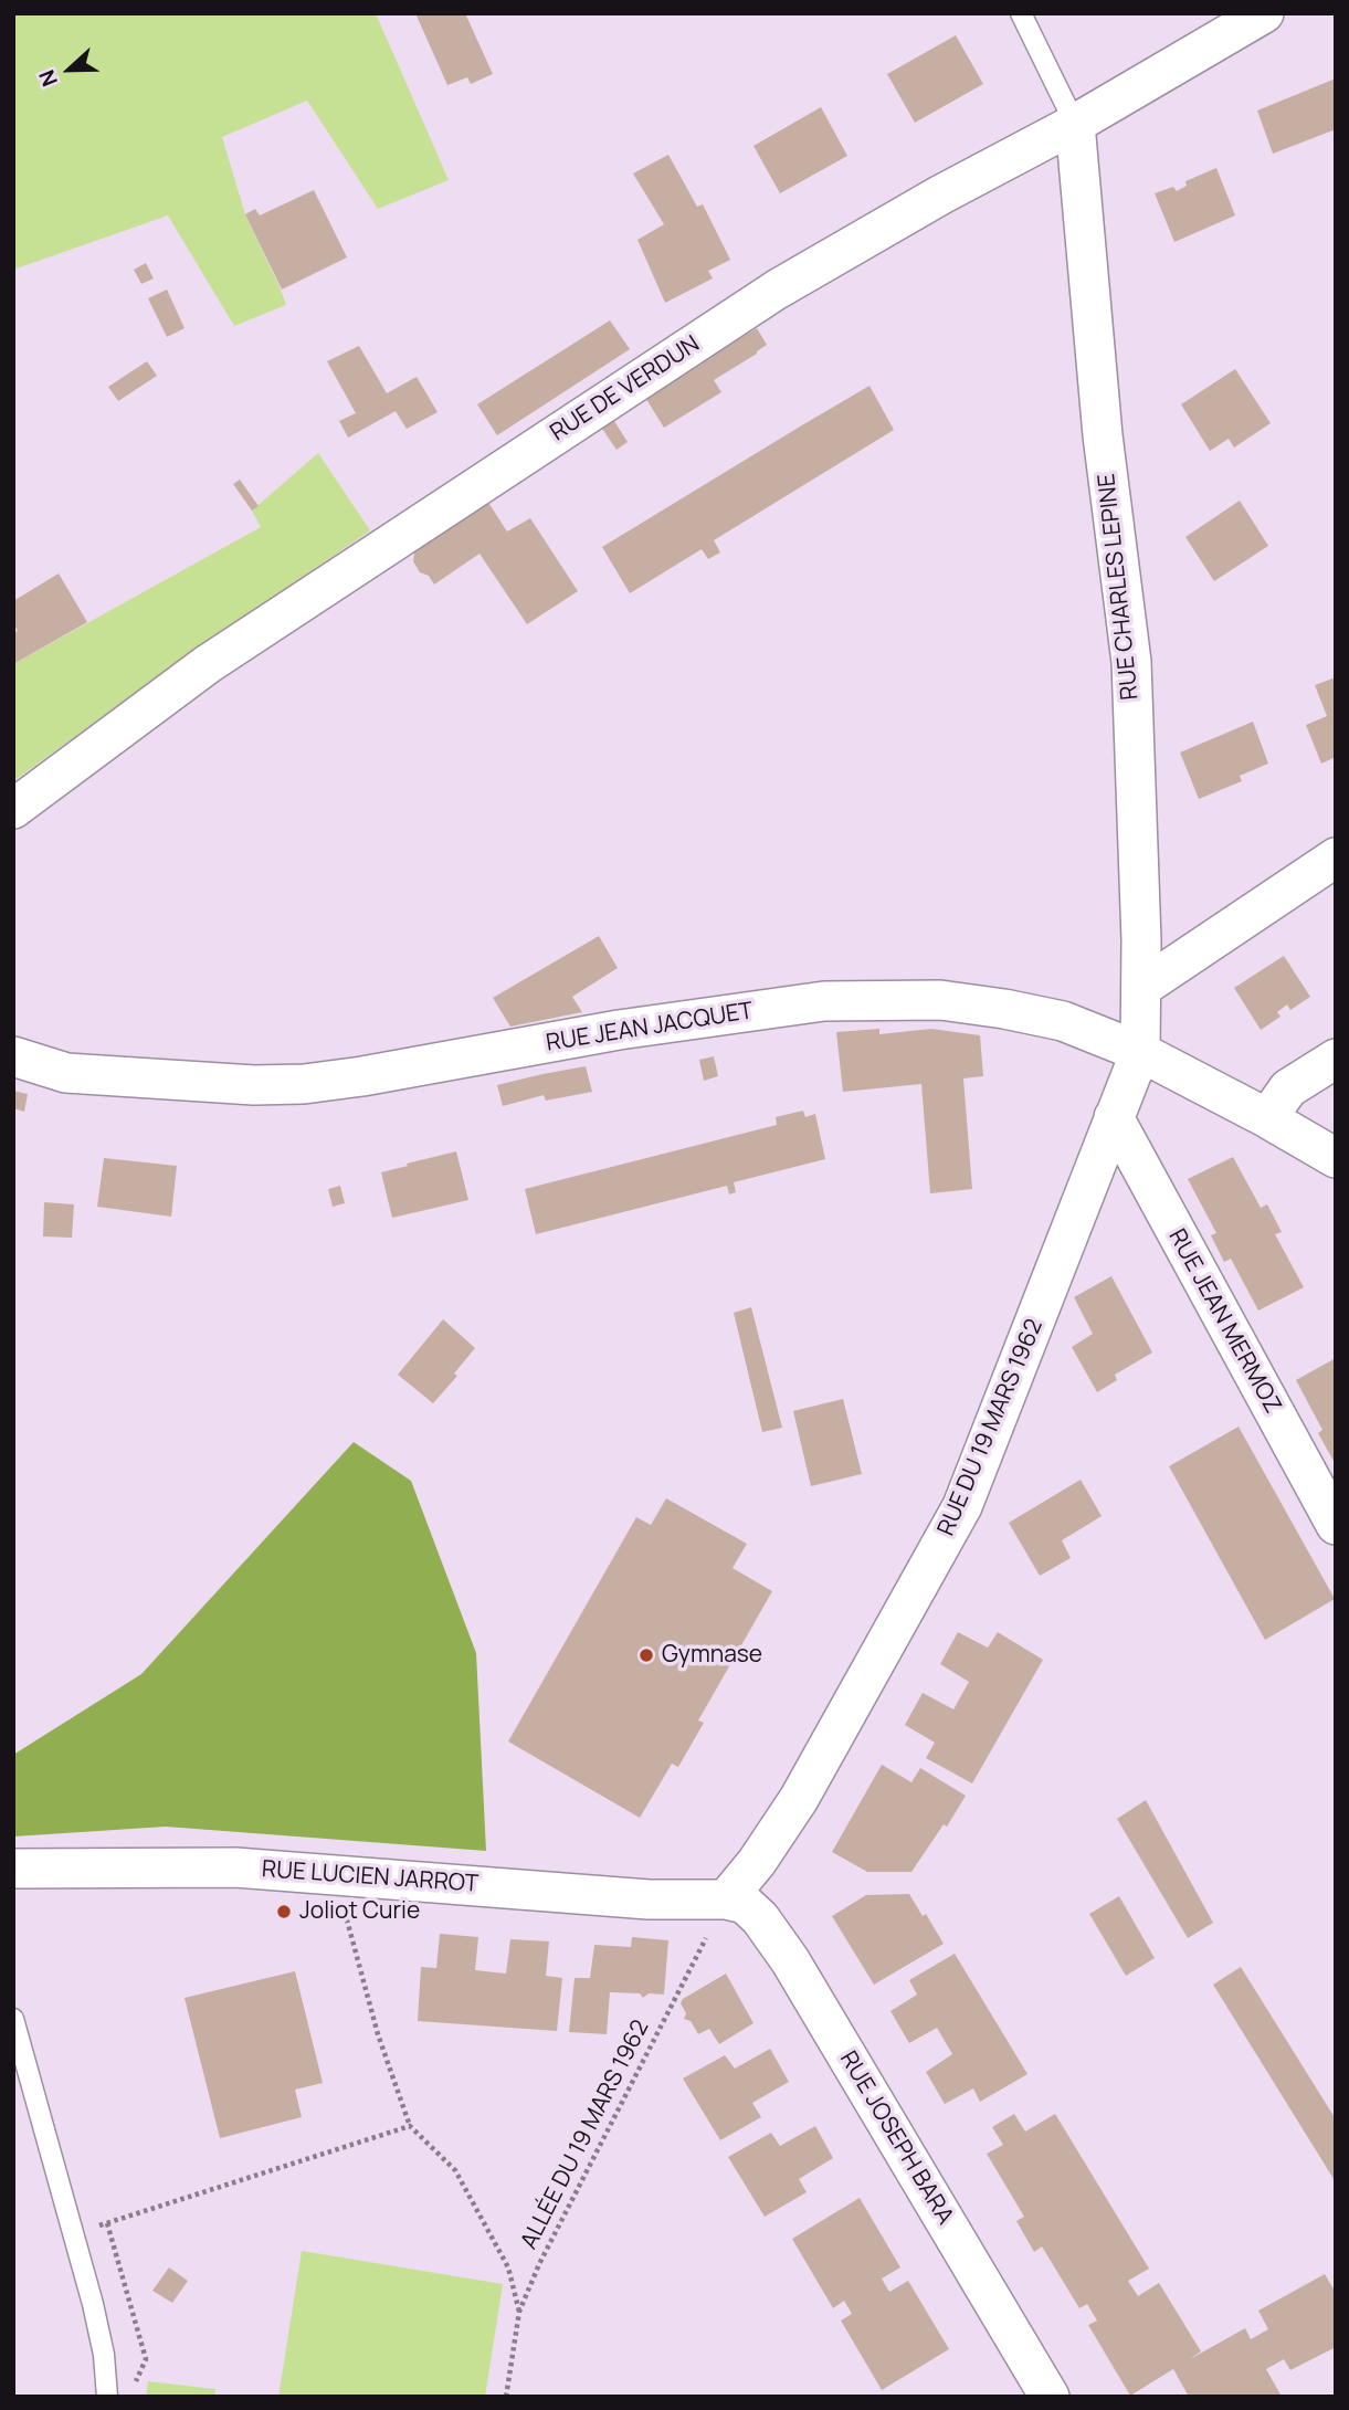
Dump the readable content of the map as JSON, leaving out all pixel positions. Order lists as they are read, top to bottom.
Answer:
{
  "streets": {
    "street": [
      "RUE DE VERDUN",
      "RUE CHARLES LEPINE",
      "RUE JEAN JACQUET",
      "RUE JEAN MERMOZ",
      "RUE DU 19 MARS 1962",
      "RUE LUCIEN JARROT",
      "RUE JOSEPH BARA"
    ],
    "path": ["ALLÉE DU 19 MARS 1962"]
  },
  "crossings": [
    ["RUE DE VERDUN", "RUE CHARLES LEPINE"],
    ["RUE CHARLES LEPINE", "RUE JEAN JACQUET"],
    ["RUE CHARLES LEPINE", "RUE DU 19 MARS 1962"],
    ["RUE JEAN JACQUET", "RUE DU 19 MARS 1962"],
    ["RUE JEAN MERMOZ", "RUE DU 19 MARS 1962"],
    ["RUE DU 19 MARS 1962", "RUE LUCIEN JARROT"],
    ["RUE DU 19 MARS 1962", "ALLÉE DU 19 MARS 1962"],
    ["RUE DU 19 MARS 1962", "RUE JOSEPH BARA"],
    ["RUE LUCIEN JARROT", "ALLÉE DU 19 MARS 1962"],
    ["RUE LUCIEN JARROT", "RUE JOSEPH BARA"],
    ["ALLÉE DU 19 MARS 1962", "RUE JOSEPH BARA"]
  ],
  "places": ["Gymnase", "Joliot Curie"],
  "north": "left"
}
